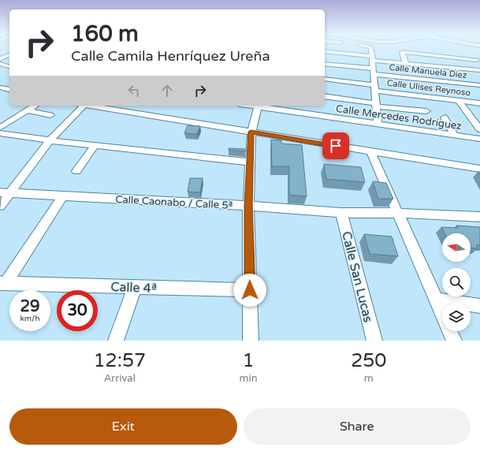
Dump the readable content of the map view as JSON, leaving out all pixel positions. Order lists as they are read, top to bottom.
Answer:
{
  "streets": {
    "street": [
      "Calle Manuela Díez",
      "Calle Ulises Reynoso",
      "Calle Mercedes Rodríguez",
      "Calle Caonabo / Calle 5ª",
      "Calle San Lucas",
      "Calle 4ª"
    ]
  },
  "crossings": [
    ["Calle Caonabo / Calle 5ª", "Calle San Lucas"]
  ],
  "north": "left",
  "page": {
    "turn": ["160 m", "Calle Camila Henríquez Ureña"],
    "speed": "29 km/h",
    "limit": "30",
    "eta": [
      "12:57",
      "Arrival",
      "1",
      "min",
      "250",
      "m"
    ],
    "buttons": ["Exit", "Share"]
  }
}
